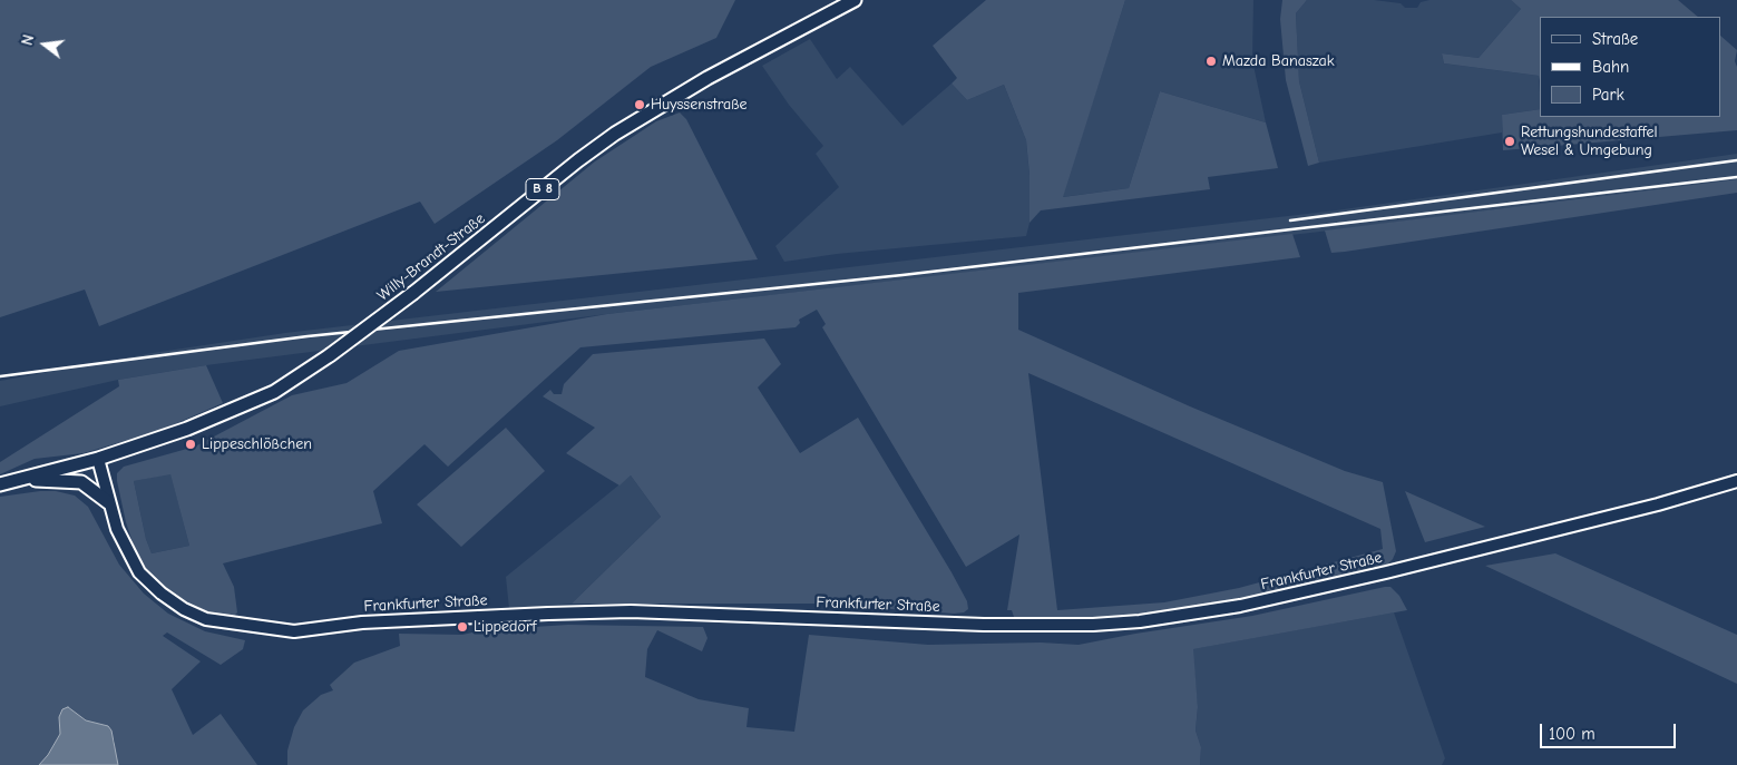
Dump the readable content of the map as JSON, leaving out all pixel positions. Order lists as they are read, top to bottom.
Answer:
{
  "streets": {
    "main road": ["B 8", "Willy-Brandt-Straße", "Frankfurter Straße"]
  },
  "crossings": [
    ["Willy-Brandt-Straße", "Frankfurter Straße"]
  ],
  "places": [
    "Mazda Banaszak",
    "Huyssenstraße",
    "Rettungshundestaffel Wesel & Umgebung",
    "Lippeschlößchen",
    "Lippedorf"
  ],
  "legend": ["Straße", "Bahn", "Park"],
  "scale_bar": "100 m",
  "north": "left"
}
